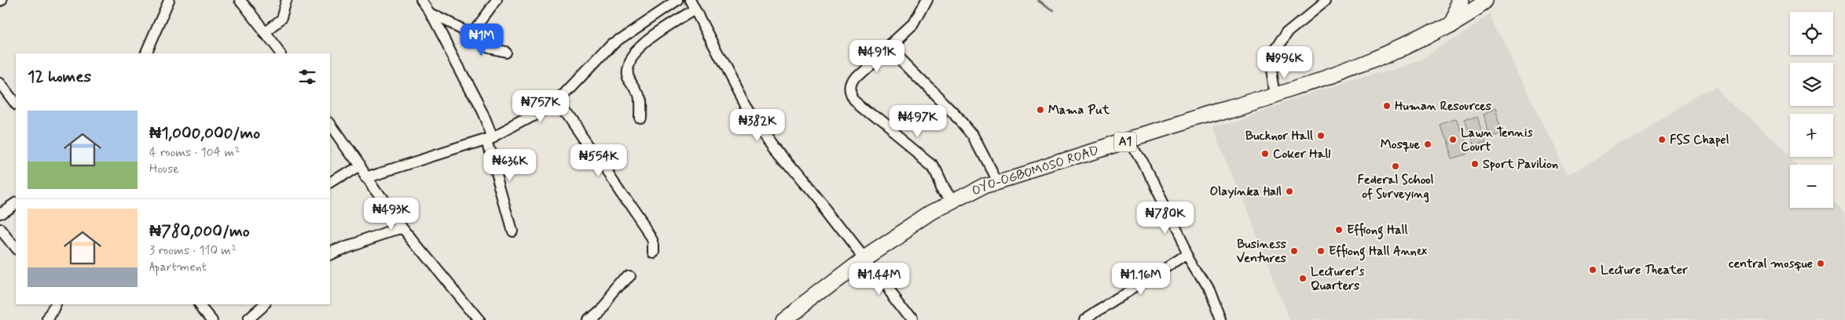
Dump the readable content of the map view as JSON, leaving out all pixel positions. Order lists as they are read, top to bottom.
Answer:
{
  "streets": {
    "highway": ["A1", "OYO-OGBOMOSO ROAD"]
  },
  "places": [
    "Human Resources",
    "Mama Put",
    "Bucknor Hall",
    "Lawn Tennis Court",
    "FSS Chapel",
    "Mosque",
    "Coker Hall",
    "Sport Pavilion",
    "Federal School of Surveying",
    "Olayinka Hall",
    "Effiong Hall",
    "Business Ventures",
    "Effiong Hall Annex",
    "central mosque",
    "Lecture Theater",
    "Lecturer's Quarters"
  ],
  "page": {
    "map_buttons": ["+", "−"],
    "price": [
      "₦1M",
      "₦491K",
      "₦996K",
      "₦757K",
      "₦497K",
      "₦382K",
      "₦554K",
      "₦636K",
      "₦493K",
      "₦780K",
      "₦1.44M",
      "₦1.16M"
    ],
    "heading": "12 homes",
    "list": [
      {
        "name": "₦1,000,000/mo",
        "note": "4 rooms · 104 m² · House"
      },
      {
        "name": "₦780,000/mo",
        "note": "3 rooms · 110 m² · Apartment"
      }
    ]
  }
}
